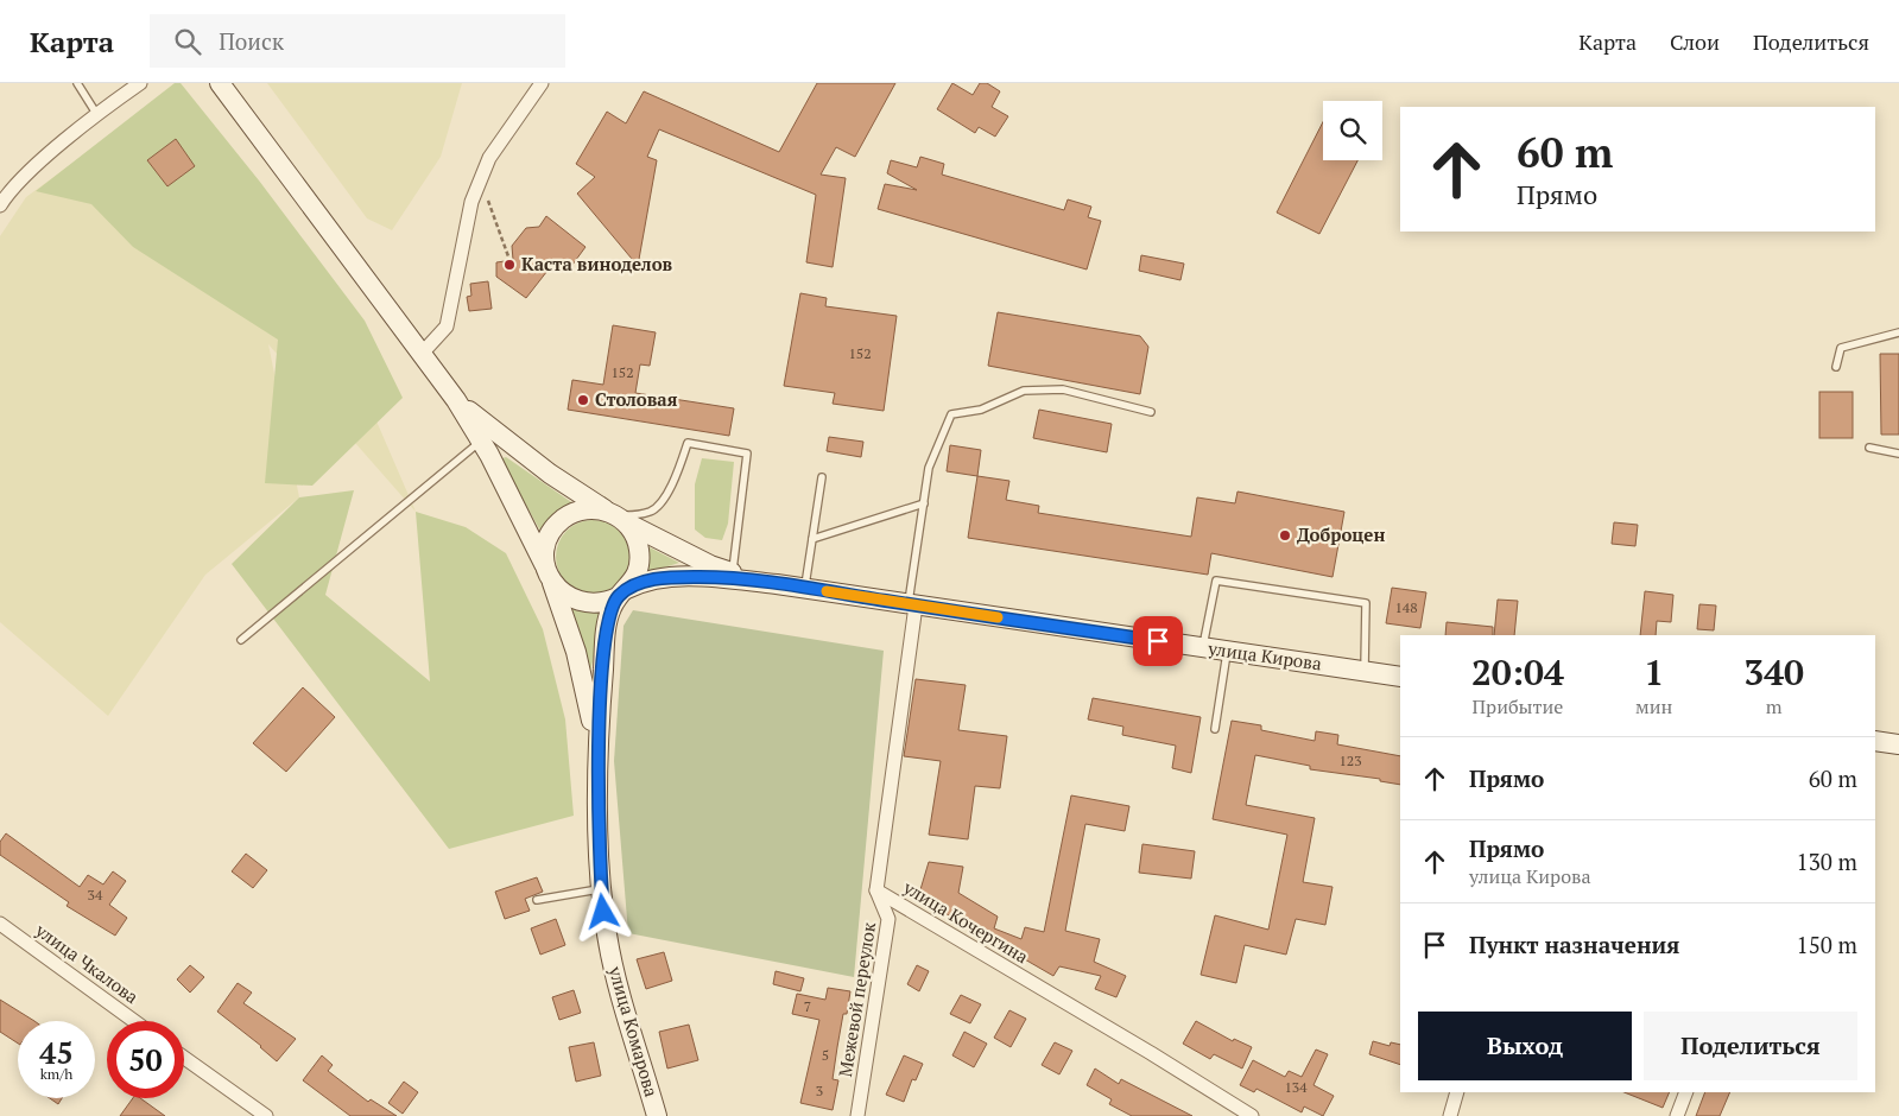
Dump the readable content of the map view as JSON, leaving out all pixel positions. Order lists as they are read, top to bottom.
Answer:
{
  "streets": {
    "main road": ["улица Кирова", "улица Комарова"],
    "street": ["улица Кочергина", "улица Чкалова", "Межевой переулок"]
  },
  "crossings": [
    ["улица Кирова", "улица Кочергина"],
    ["улица Кочергина", "Межевой переулок"]
  ],
  "places": ["Каста виноделов", "Столовая", "Доброцен"],
  "house_numbers": [
    "152",
    "152",
    "148",
    "123",
    "34",
    "7",
    "5",
    "134",
    "3"
  ],
  "page": {
    "header": "Карта",
    "search": "Поиск",
    "nav": ["Карта", "Слои", "Поделиться"],
    "turn": ["60 m", "Прямо"],
    "eta": [
      "20:04",
      "Прибытие",
      "1",
      "мин",
      "340",
      "m"
    ],
    "list": [
      {
        "name": "Прямо",
        "value": "60 m"
      },
      {
        "name": "Прямо",
        "note": "улица Кирова",
        "value": "130 m"
      },
      {
        "name": "Пункт назначения",
        "value": "150 m"
      }
    ],
    "buttons": ["Выход", "Поделиться"],
    "speed": "45 km/h",
    "limit": "50"
  }
}
